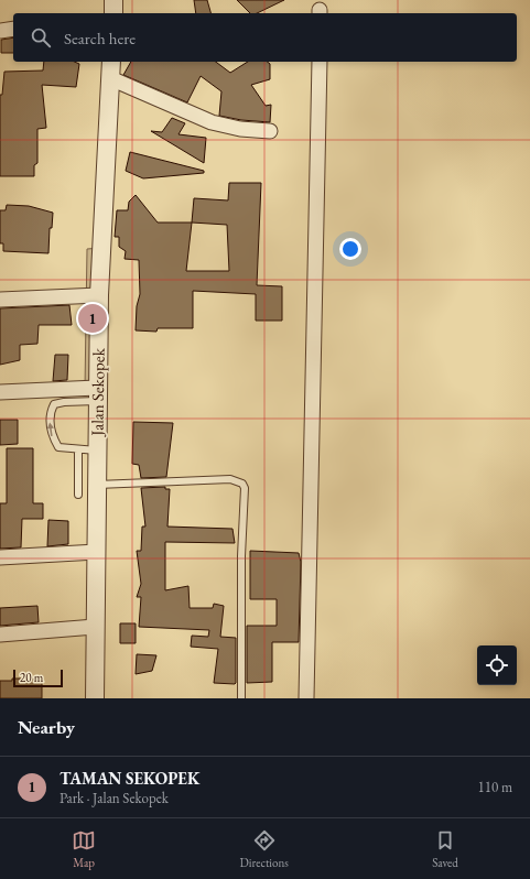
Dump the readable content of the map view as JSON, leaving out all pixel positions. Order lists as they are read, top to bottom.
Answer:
{
  "streets": {
    "street": ["Jalan Sekopek"]
  },
  "scale_bar": "20 m",
  "page": {
    "search": "Search here",
    "pins": "1",
    "scale": "20 m",
    "heading": "Nearby",
    "list": [
      {
        "mark": "1",
        "name": "TAMAN SEKOPEK",
        "note": "Park · Jalan Sekopek",
        "value": "110 m"
      }
    ],
    "nav": ["Map", "Directions", "Saved"]
  }
}
